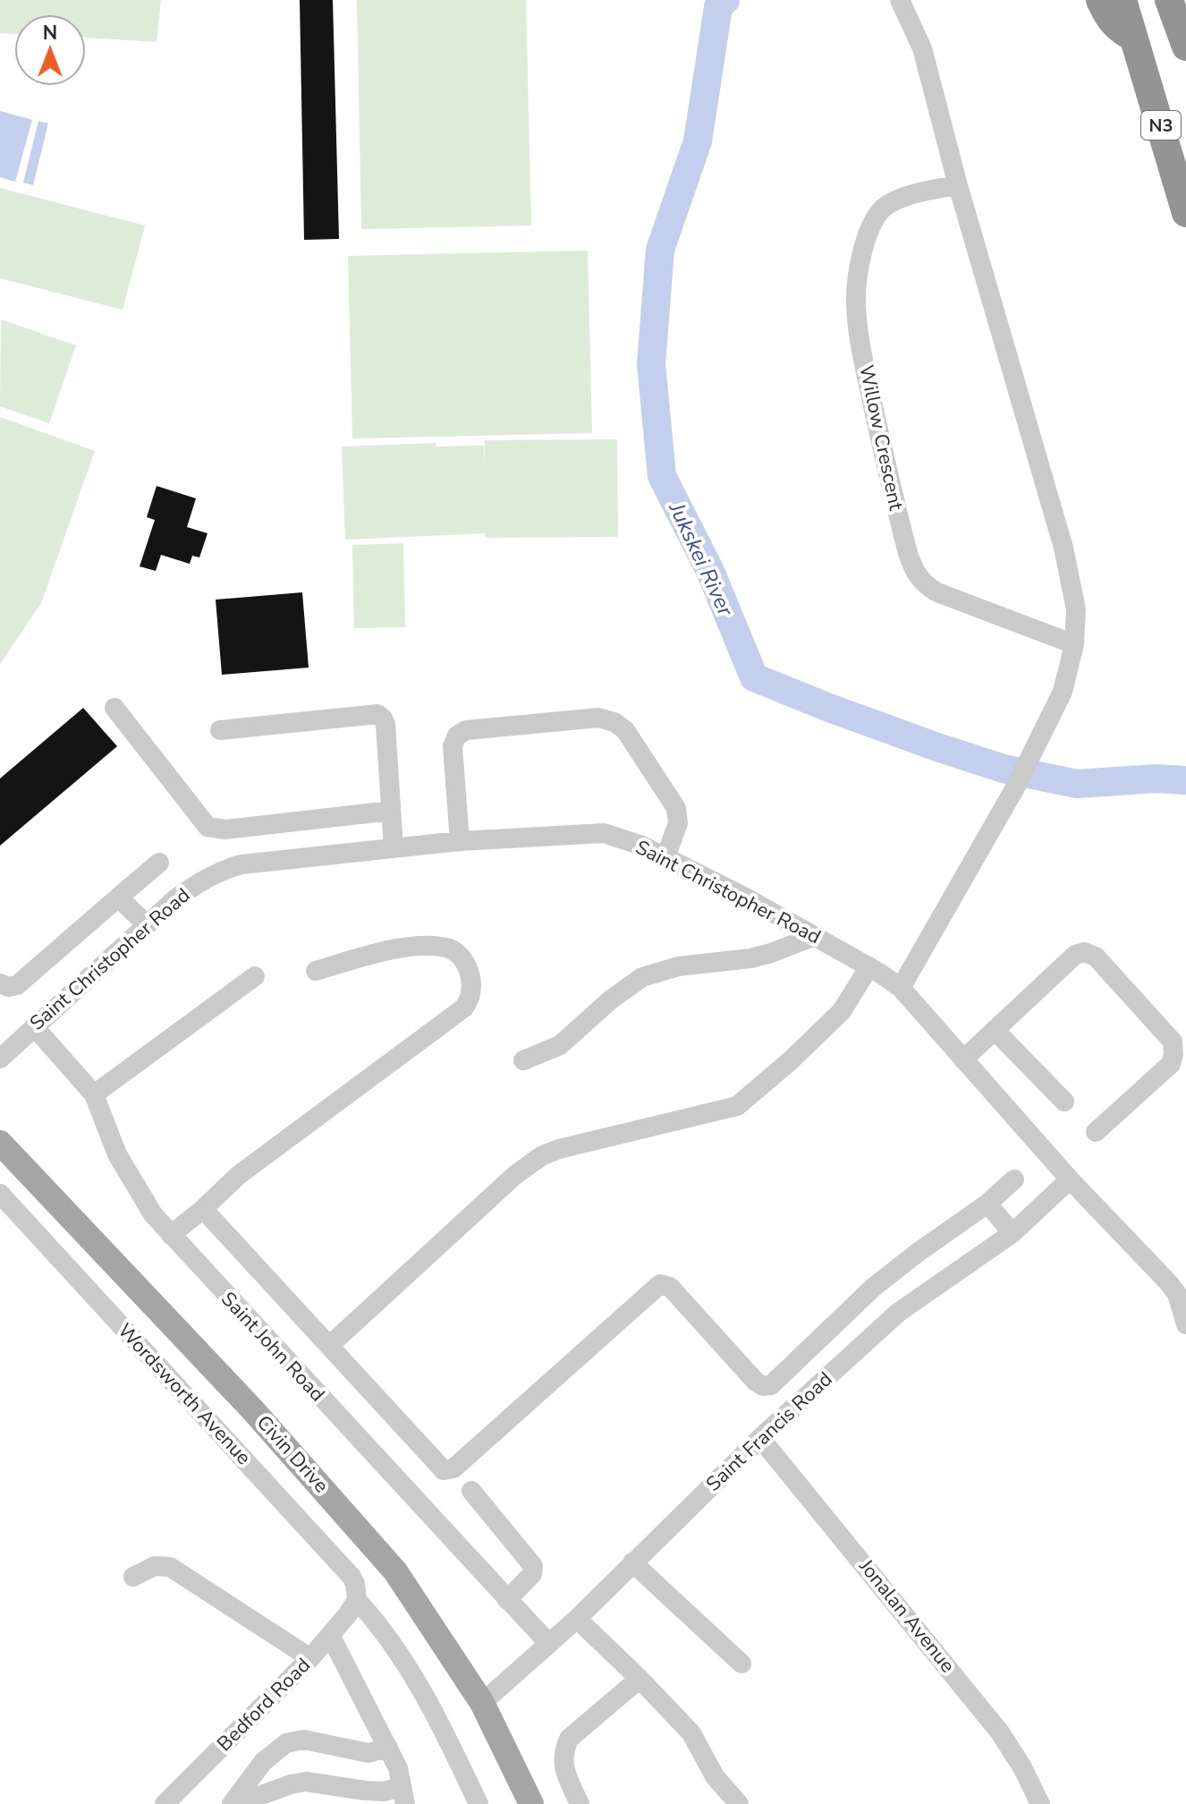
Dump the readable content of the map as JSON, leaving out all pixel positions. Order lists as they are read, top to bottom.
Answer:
{
  "streets": {
    "highway": ["N3"],
    "main road": ["Civin Drive"],
    "street": [
      "Willow Crescent",
      "Saint Christopher Road",
      "Saint John Road",
      "Wordsworth Avenue",
      "Saint Francis Road",
      "Jonalan Avenue",
      "Bedford Road"
    ]
  },
  "crossings": [
    ["Saint Christopher Road", "Saint John Road"],
    ["Saint Christopher Road", "Saint Francis Road"],
    ["Saint John Road", "Saint Francis Road"],
    ["Wordsworth Avenue", "Bedford Road"],
    ["Saint Francis Road", "Civin Drive"],
    ["Saint Francis Road", "Jonalan Avenue"]
  ],
  "water": ["Jukskei River"],
  "north": "top"
}
